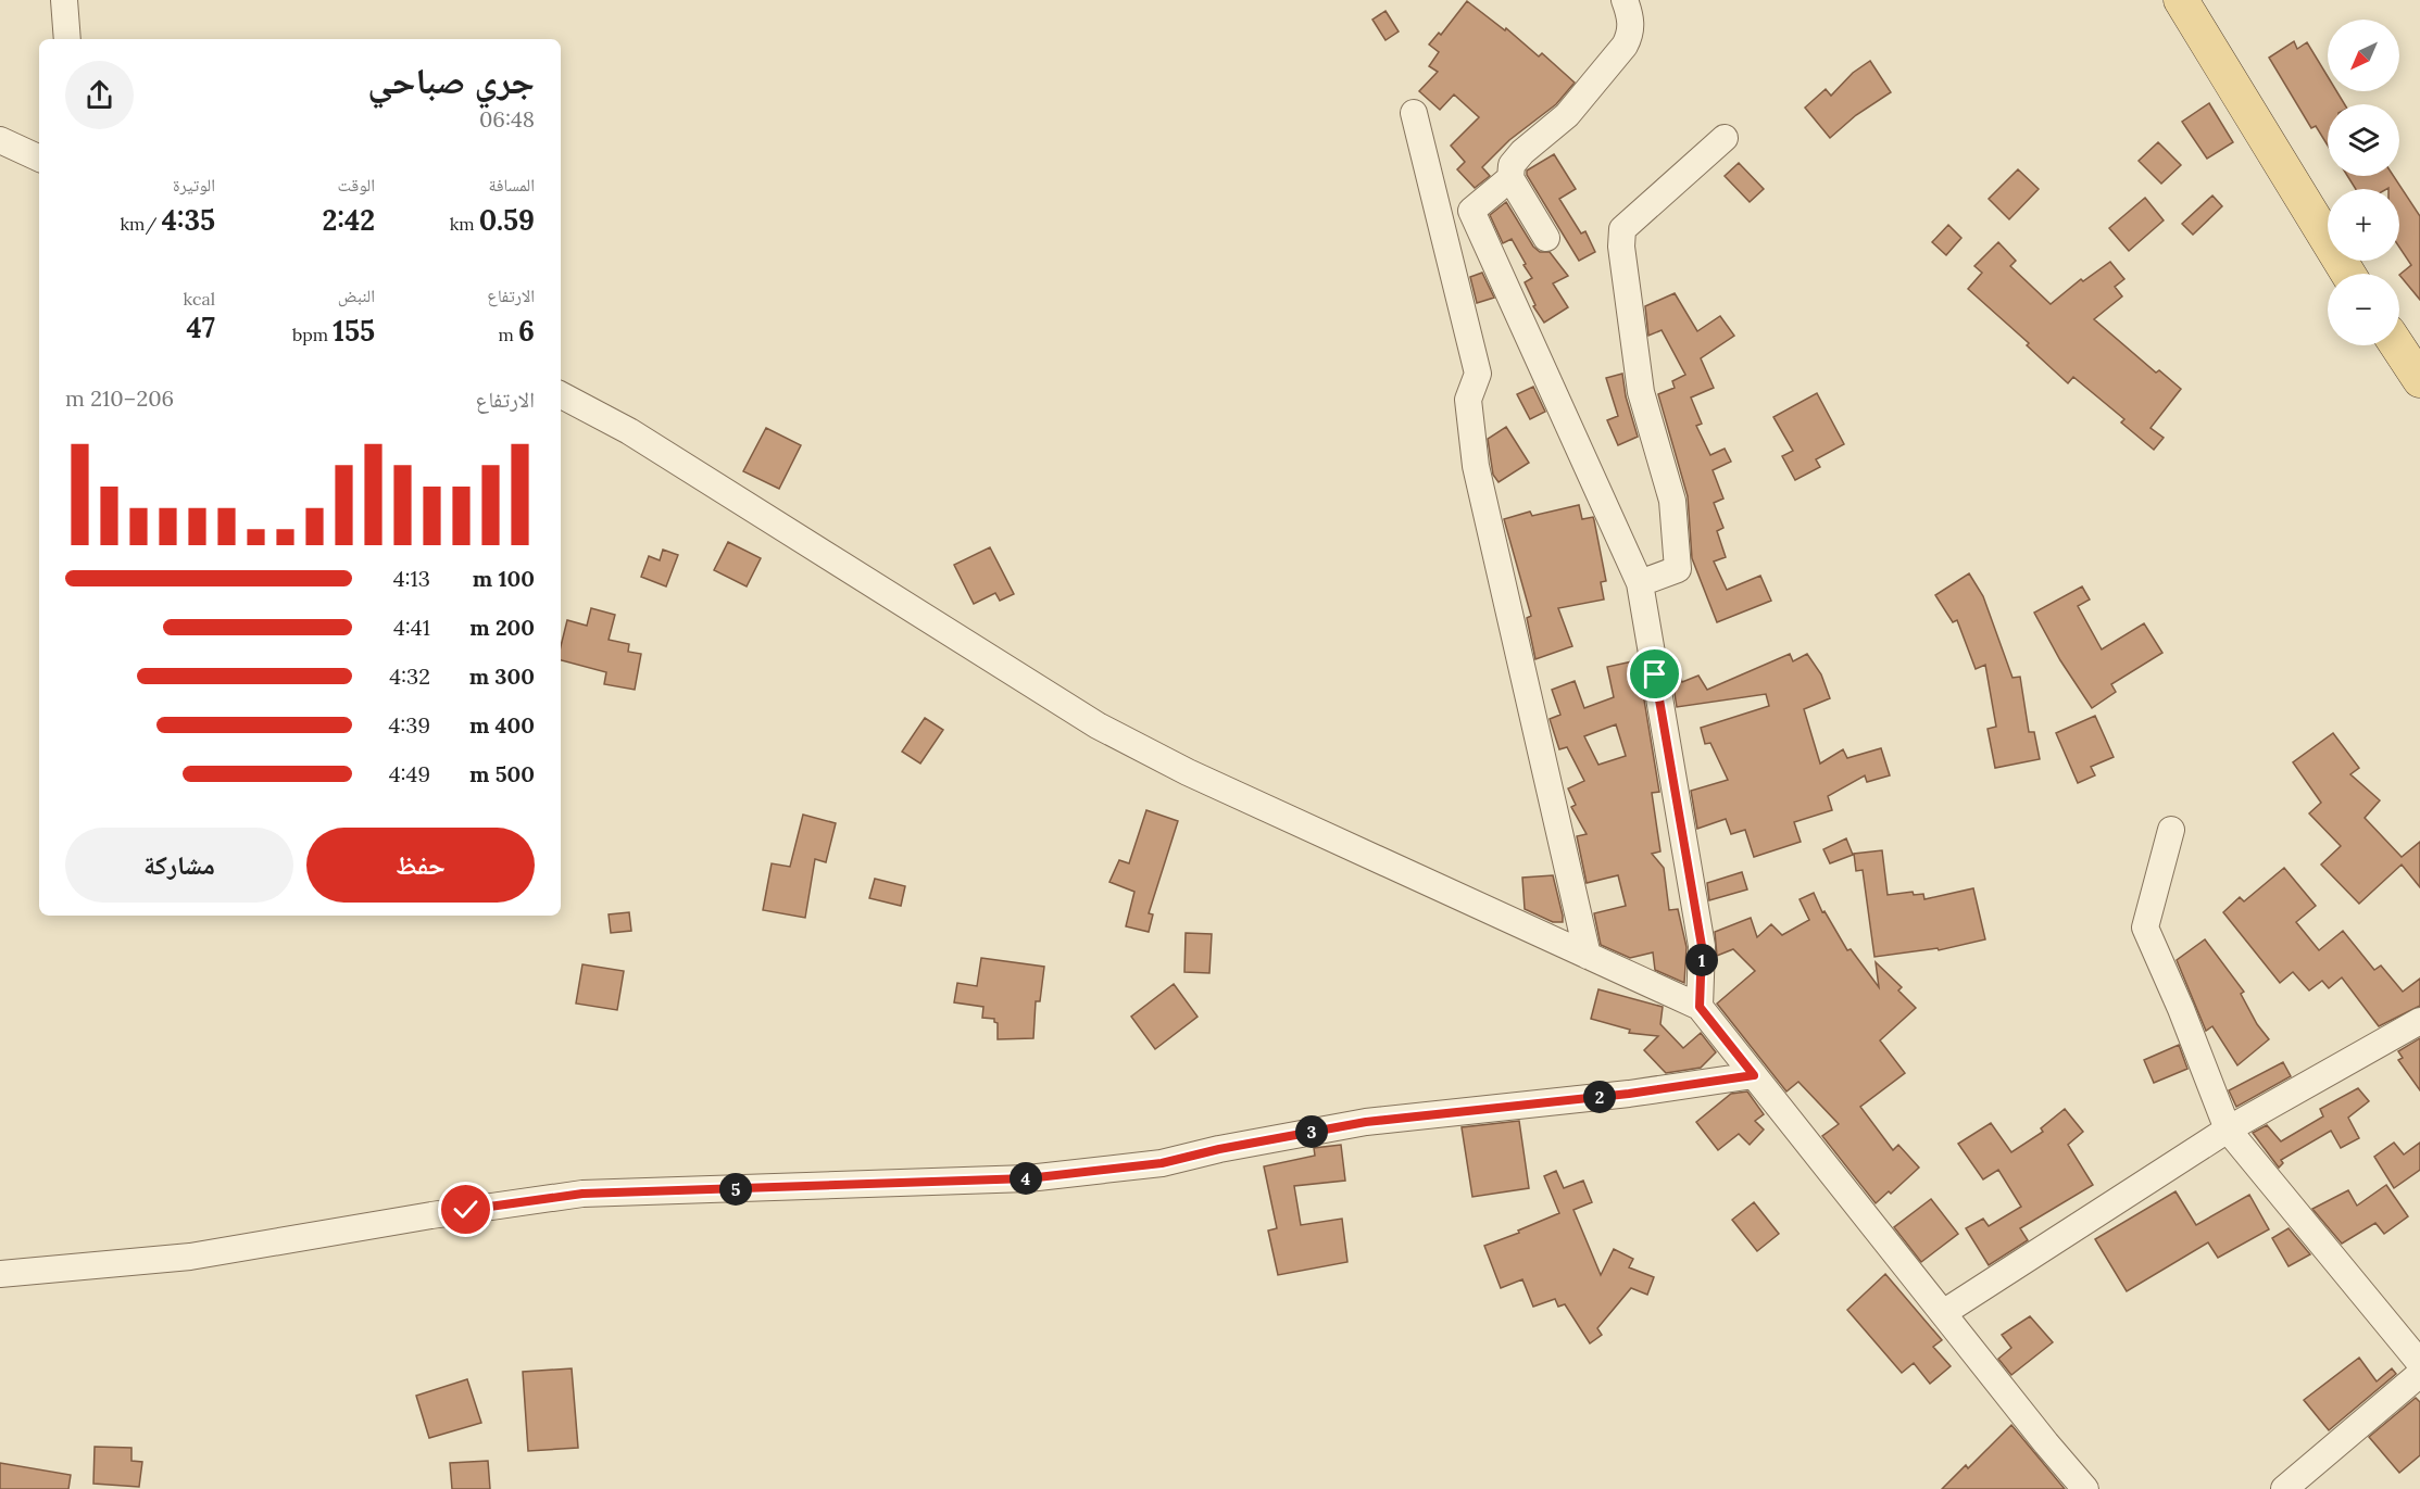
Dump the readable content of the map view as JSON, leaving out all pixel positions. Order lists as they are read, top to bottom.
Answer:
{
  "north": "bottom left",
  "page": {
    "map_buttons": ["+", "−"],
    "heading": ["جري صباحي", "06:48"],
    "stats": [
      ["المسافة", "0.59 km"],
      ["الوقت", "2:42"],
      ["الوتيرة", "4:35 /km"],
      ["الارتفاع", "6 m"],
      ["النبض", "155 bpm"],
      ["kcal", "47"]
    ],
    "chart": ["الارتفاع", "206–210 m"],
    "list": [
      {
        "name": "100 m",
        "note": "4:13"
      },
      {
        "name": "200 m",
        "note": "4:41"
      },
      {
        "name": "300 m",
        "note": "4:32"
      },
      {
        "name": "400 m",
        "note": "4:39"
      },
      {
        "name": "500 m",
        "note": "4:49"
      }
    ],
    "buttons": ["حفظ", "مشاركة"],
    "pins": [
      "1",
      "2",
      "3",
      "4",
      "5"
    ]
  }
}
